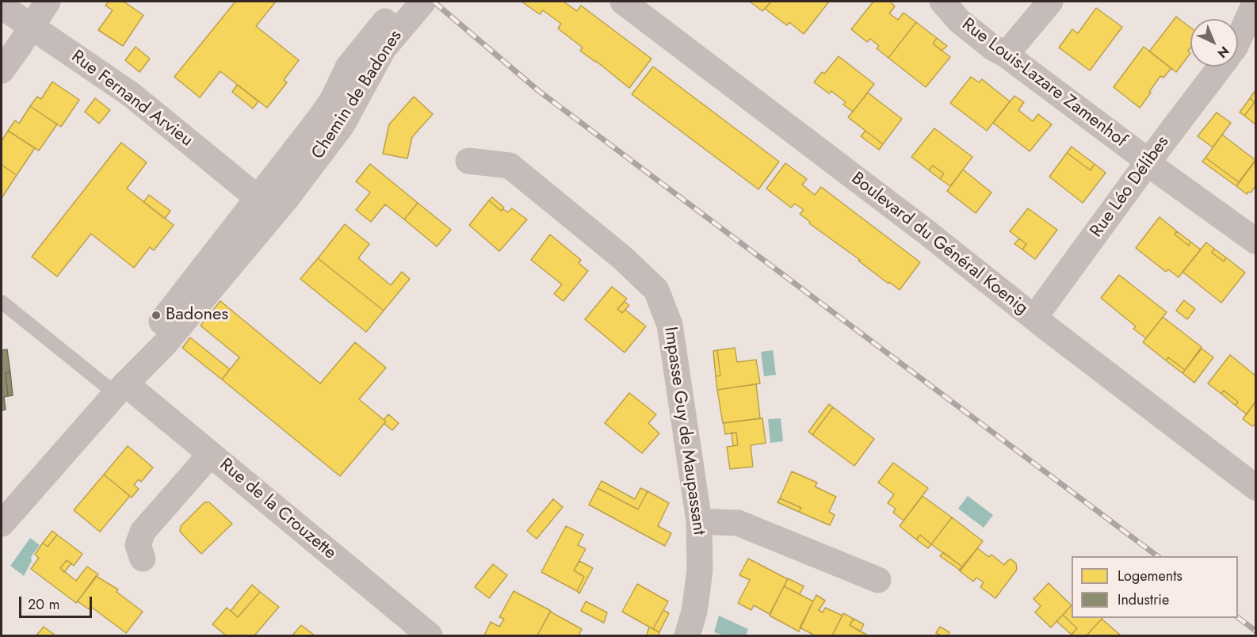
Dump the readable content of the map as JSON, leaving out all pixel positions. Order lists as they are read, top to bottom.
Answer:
{
  "streets": {
    "street": [
      "Rue Louis-Lazare Zamenhof",
      "Chemin de Badones",
      "Rue Fernand Arvieu",
      "Rue Léo Délibes",
      "Boulevard du Général Koenig",
      "Impasse Guy de Maupassant",
      "Rue de la Crouzette"
    ]
  },
  "crossings": [
    ["Rue Louis-Lazare Zamenhof", "Rue Léo Délibes"],
    ["Chemin de Badones", "Rue Fernand Arvieu"],
    ["Chemin de Badones", "Rue de la Crouzette"],
    ["Rue Léo Délibes", "Boulevard du Général Koenig"]
  ],
  "places": ["Badones"],
  "legend": ["Logements", "Industrie"],
  "scale_bar": "20 m",
  "north": "bottom right"
}
